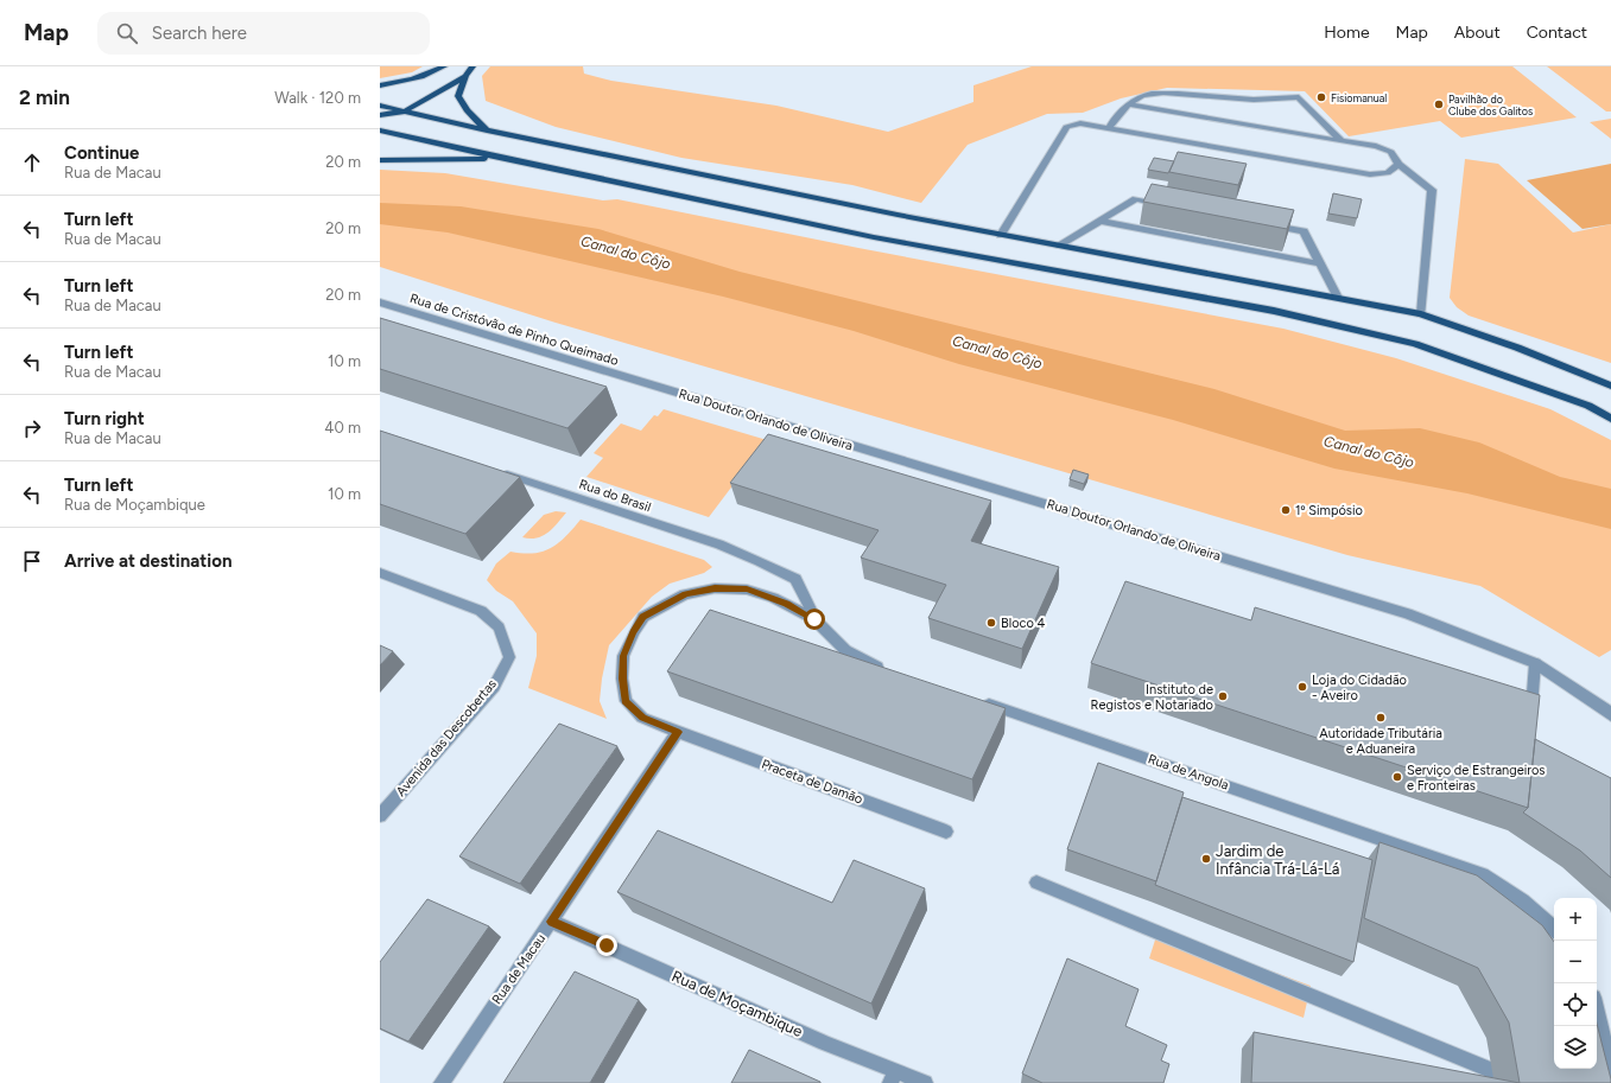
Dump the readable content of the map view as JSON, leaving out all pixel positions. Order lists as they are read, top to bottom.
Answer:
{
  "streets": {
    "street": [
      "Rua de Cristóvão de Pinho Queimado",
      "Rua Doutor Orlando de Oliveira",
      "Rua do Brasil",
      "Avenida das Descobertas",
      "Rua de Angola",
      "Praceta de Damão",
      "Rua de Macau",
      "Rua de Moçambique"
    ]
  },
  "crossings": [
    ["Rua de Cristóvão de Pinho Queimado", "Rua Doutor Orlando de Oliveira"],
    ["Praceta de Damão", "Rua de Macau"],
    ["Rua de Macau", "Rua de Moçambique"]
  ],
  "water": ["Canal do Côjo"],
  "places": [
    "Fisiomanual",
    "Pavilhão do Clube dos Galitos",
    "1º Simpósio",
    "Bloco 4",
    "Loja do Cidadão - Aveiro",
    "Instituto de Registos e Notariado",
    "Autoridade Tributária e Aduaneira",
    "Serviço de Estrangeiros e Fronteiras",
    "Jardim de Infância Trá-Lá-Lá"
  ],
  "page": {
    "header": "Map",
    "search": "Search here",
    "nav": [
      "Home",
      "Map",
      "About",
      "Contact"
    ],
    "heading": ["2 min", "Walk · 120 m"],
    "list": [
      ["Continue", "Rua de Macau", "20 m"],
      ["Turn left", "Rua de Macau", "20 m"],
      ["Turn left", "Rua de Macau", "20 m"],
      ["Turn left", "Rua de Macau", "10 m"],
      ["Turn right", "Rua de Macau", "40 m"],
      ["Turn left", "Rua de Moçambique", "10 m"],
      "Arrive at destination"
    ],
    "map_buttons": ["+", "−"]
  }
}
